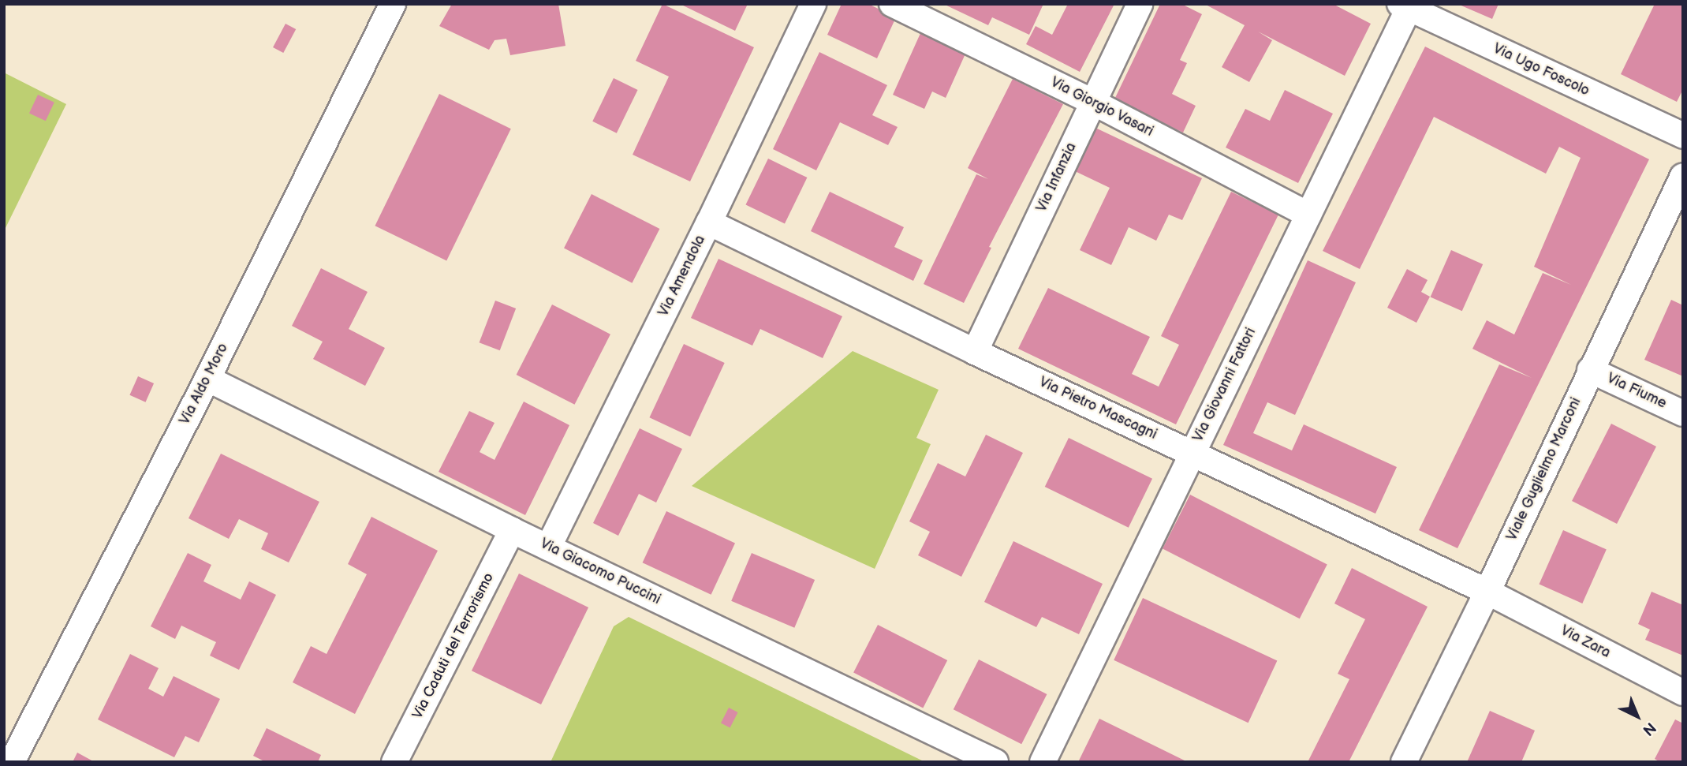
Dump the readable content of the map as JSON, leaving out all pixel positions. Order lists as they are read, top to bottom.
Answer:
{
  "streets": {
    "street": [
      "Via Ugo Foscolo",
      "Via Giorgio Vasari",
      "Via Infanzia",
      "Via Amendola",
      "Via Aldo Moro",
      "Via Giovanni Fattori",
      "Via Fiume",
      "Via Pietro Mascagni",
      "Viale Guglielmo Marconi",
      "Via Giacomo Puccini",
      "Via Zara",
      "Via Caduti del Terrorismo"
    ]
  },
  "crossings": [
    ["Via Ugo Foscolo", "Via Giovanni Fattori"],
    ["Via Giorgio Vasari", "Via Infanzia"],
    ["Via Giorgio Vasari", "Via Giovanni Fattori"],
    ["Via Infanzia", "Via Pietro Mascagni"],
    ["Via Amendola", "Via Pietro Mascagni"],
    ["Via Amendola", "Via Giacomo Puccini"],
    ["Via Aldo Moro", "Via Giacomo Puccini"],
    ["Via Giovanni Fattori", "Via Pietro Mascagni"],
    ["Via Fiume", "Viale Guglielmo Marconi"],
    ["Via Pietro Mascagni", "Viale Guglielmo Marconi"],
    ["Via Pietro Mascagni", "Via Zara"],
    ["Viale Guglielmo Marconi", "Via Zara"],
    ["Via Giacomo Puccini", "Via Caduti del Terrorismo"]
  ],
  "north": "bottom right"
}
